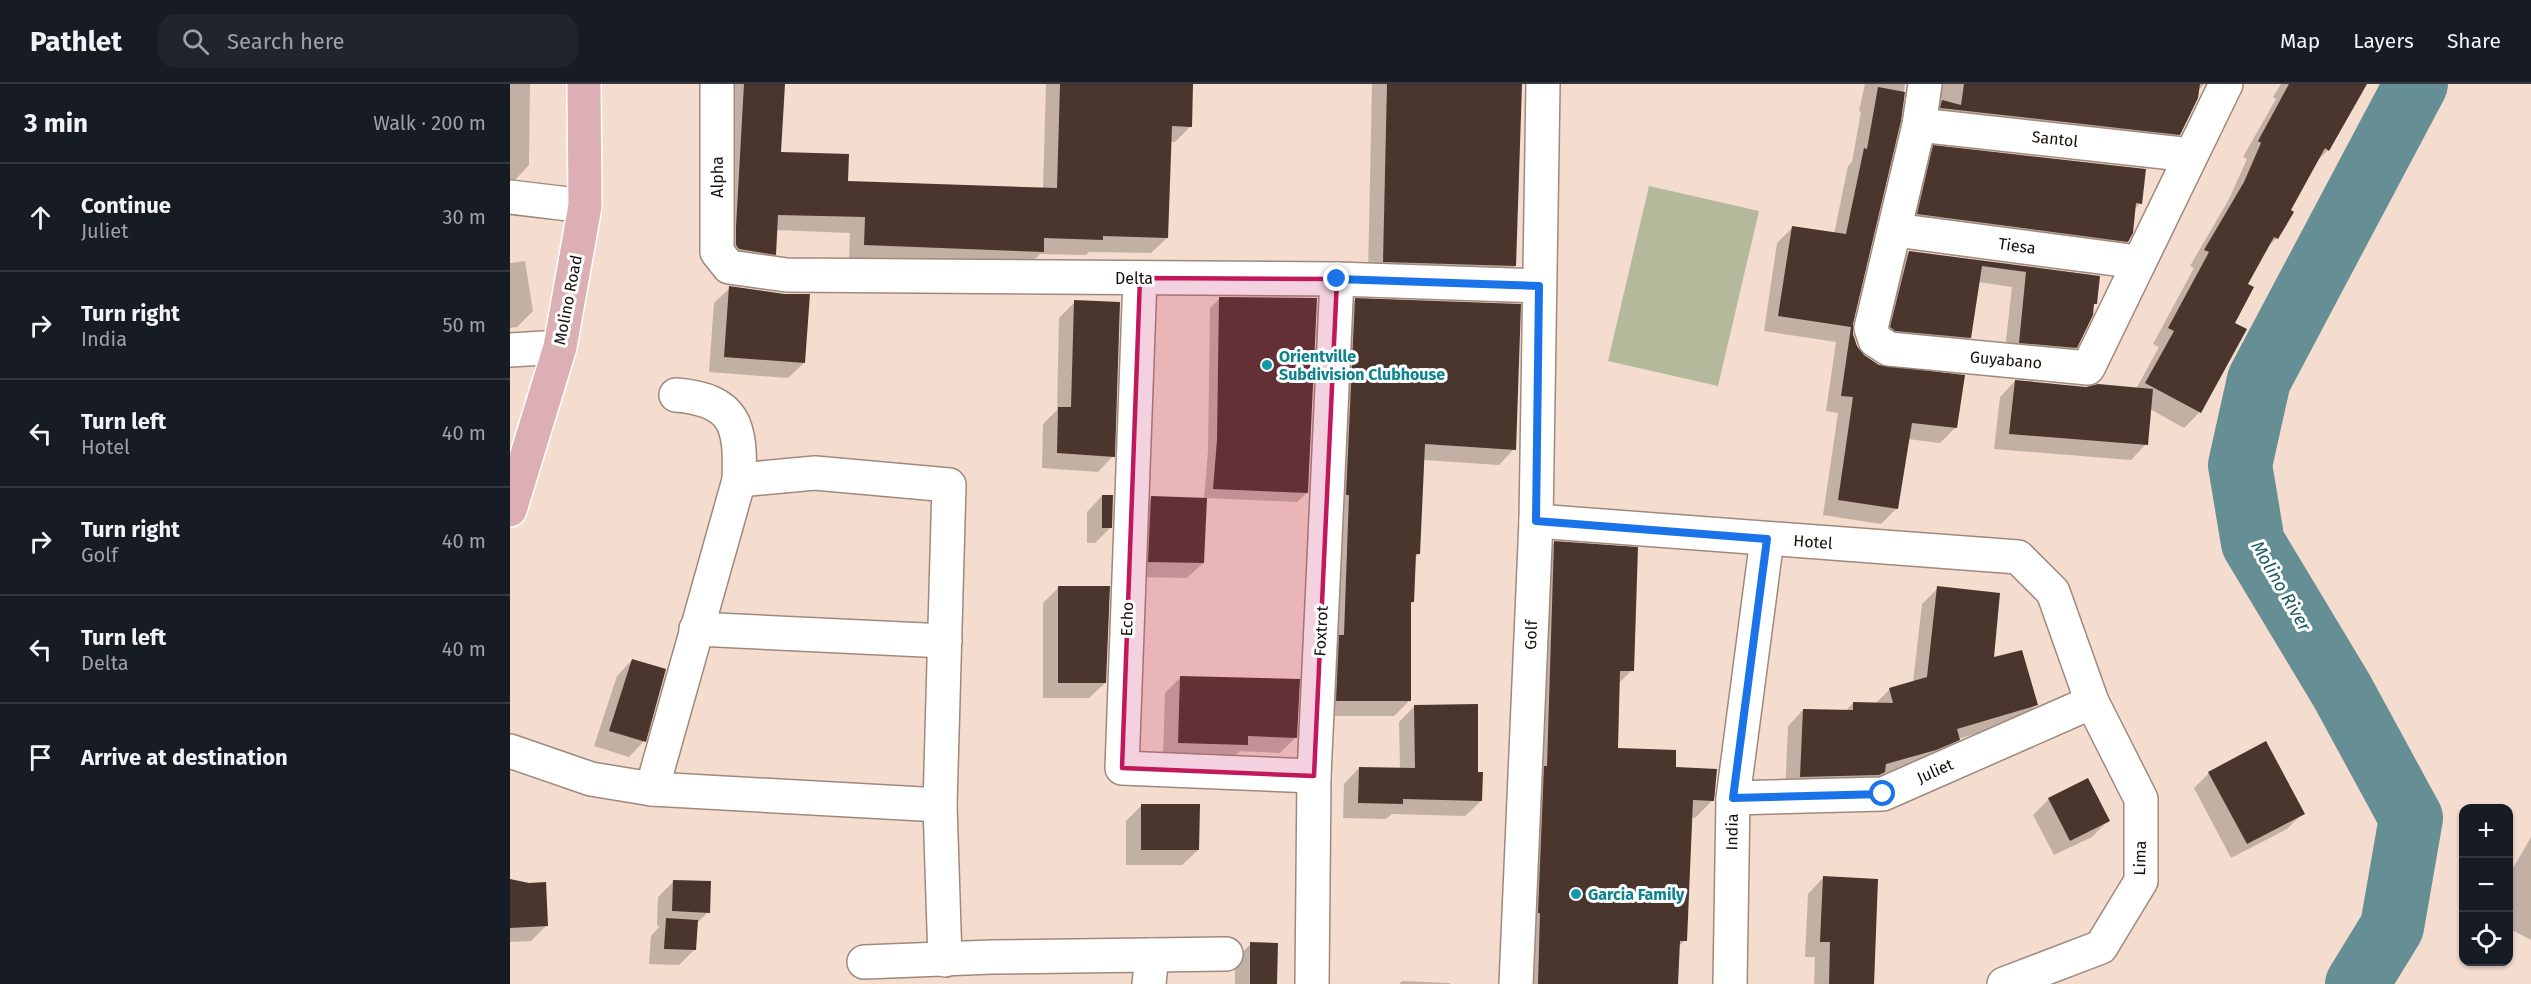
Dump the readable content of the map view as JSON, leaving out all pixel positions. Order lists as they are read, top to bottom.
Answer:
{
  "streets": {
    "main road": ["Molino Road"],
    "street": [
      "Santol",
      "Alpha",
      "Tiesa",
      "Delta",
      "Guyabano",
      "Hotel",
      "Echo",
      "Foxtrot",
      "Golf",
      "Juliet",
      "India",
      "Lima"
    ]
  },
  "crossings": [
    ["Santol", "Guyabano"],
    ["Alpha", "Delta"],
    ["Tiesa", "Guyabano"],
    ["Delta", "Echo"],
    ["Delta", "Foxtrot"],
    ["Delta", "Golf"],
    ["Hotel", "Golf"],
    ["Hotel", "India"],
    ["Hotel", "Lima"],
    ["Echo", "Foxtrot"],
    ["Juliet", "India"],
    ["Juliet", "Lima"]
  ],
  "water": ["Molino River"],
  "places": ["Orientville Subdivision Clubhouse", "Garcia Family"],
  "page": {
    "header": "Pathlet",
    "search": "Search here",
    "nav": ["Map", "Layers", "Share"],
    "heading": ["3 min", "Walk · 200 m"],
    "list": [
      ["Continue", "Juliet", "30 m"],
      ["Turn right", "India", "50 m"],
      ["Turn left", "Hotel", "40 m"],
      ["Turn right", "Golf", "40 m"],
      ["Turn left", "Delta", "40 m"],
      "Arrive at destination"
    ],
    "map_buttons": ["+", "−"]
  }
}
